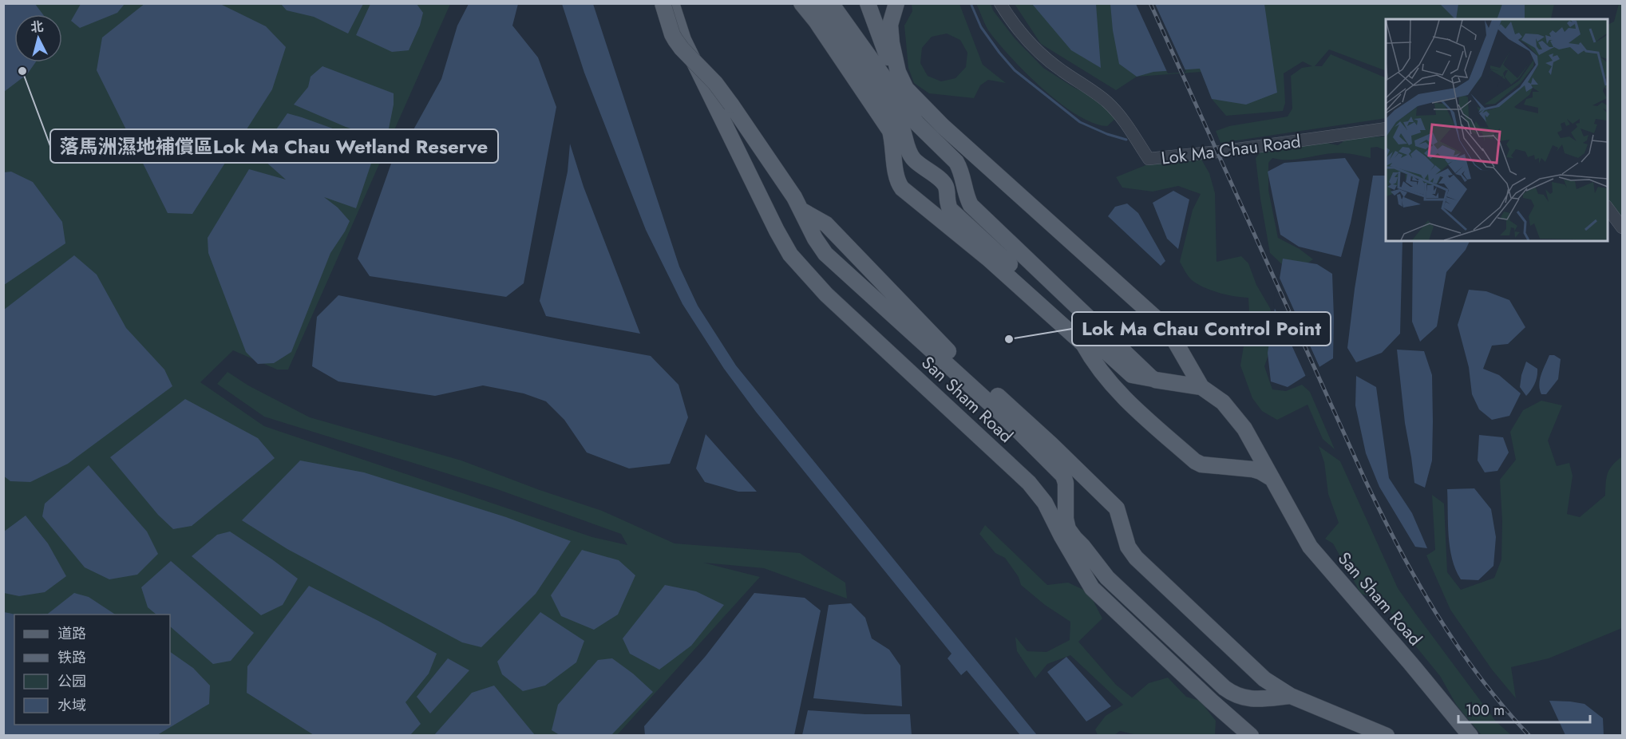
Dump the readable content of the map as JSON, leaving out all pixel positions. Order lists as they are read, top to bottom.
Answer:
{
  "streets": {
    "main road": ["San Sham Road"],
    "street": ["Lok Ma Chau Road"]
  },
  "places": ["落馬洲濕地補償區Lok Ma Chau Wetland Reserve", "Lok Ma Chau Control Point"],
  "legend": [
    "道路",
    "铁路",
    "公园",
    "水域"
  ],
  "scale_bar": "100 m",
  "north": "top"
}
